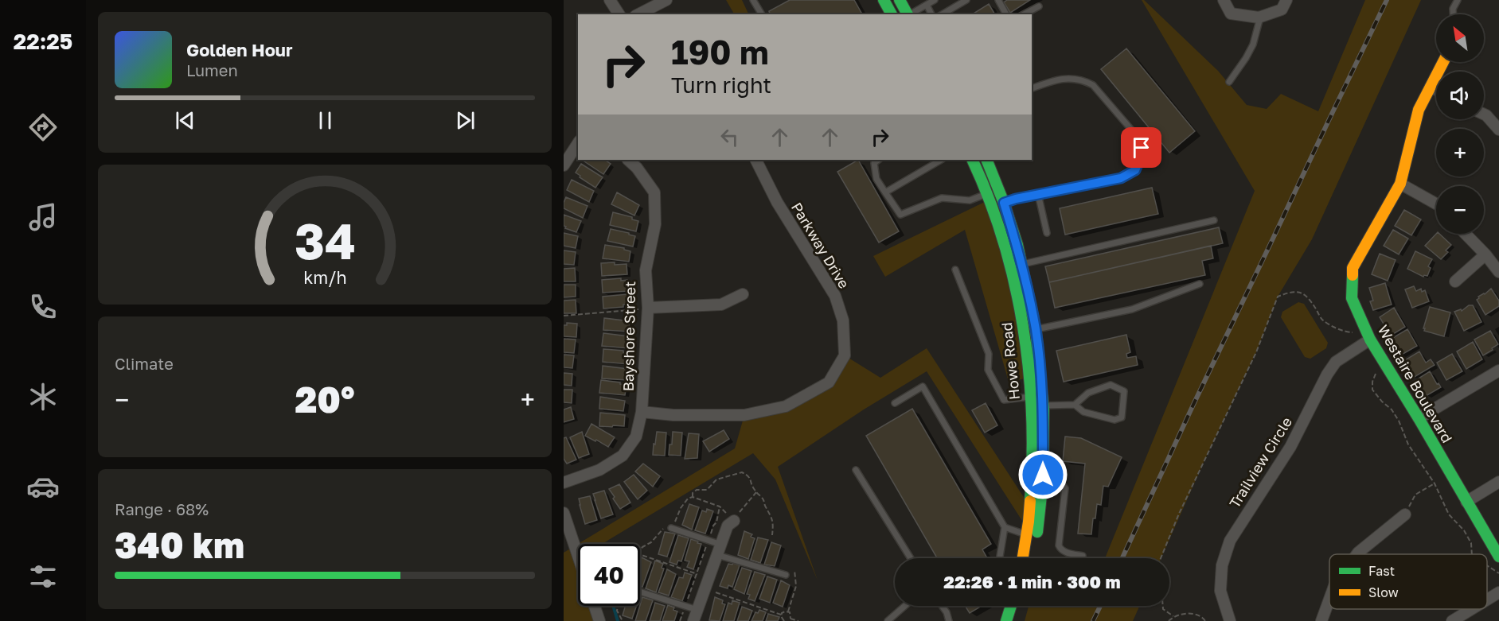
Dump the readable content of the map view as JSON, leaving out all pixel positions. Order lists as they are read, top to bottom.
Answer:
{
  "streets": {
    "street": [
      "Parkway Drive",
      "Bayshore Street",
      "Howe Road",
      "Westaire Boulevard",
      "Trailview Circle"
    ]
  },
  "crossings": [
    ["Parkway Drive", "Bayshore Street"],
    ["Westaire Boulevard", "Trailview Circle"]
  ],
  "legend": ["Fast", "Slow"],
  "north": "top left",
  "page": {
    "tabs": "22:25",
    "map_buttons": ["+", "−"],
    "turn": ["190 m", "Turn right"],
    "song": ["Golden Hour", "Lumen"],
    "tile": [
      "Climate",
      ["Range · 68%", "340 km"]
    ],
    "heat": ["−", "20°", "+"],
    "limit": "40",
    "trip": "22:26 · 1 min · 300 m",
    "gauge": ["34", "km/h"]
  }
}
